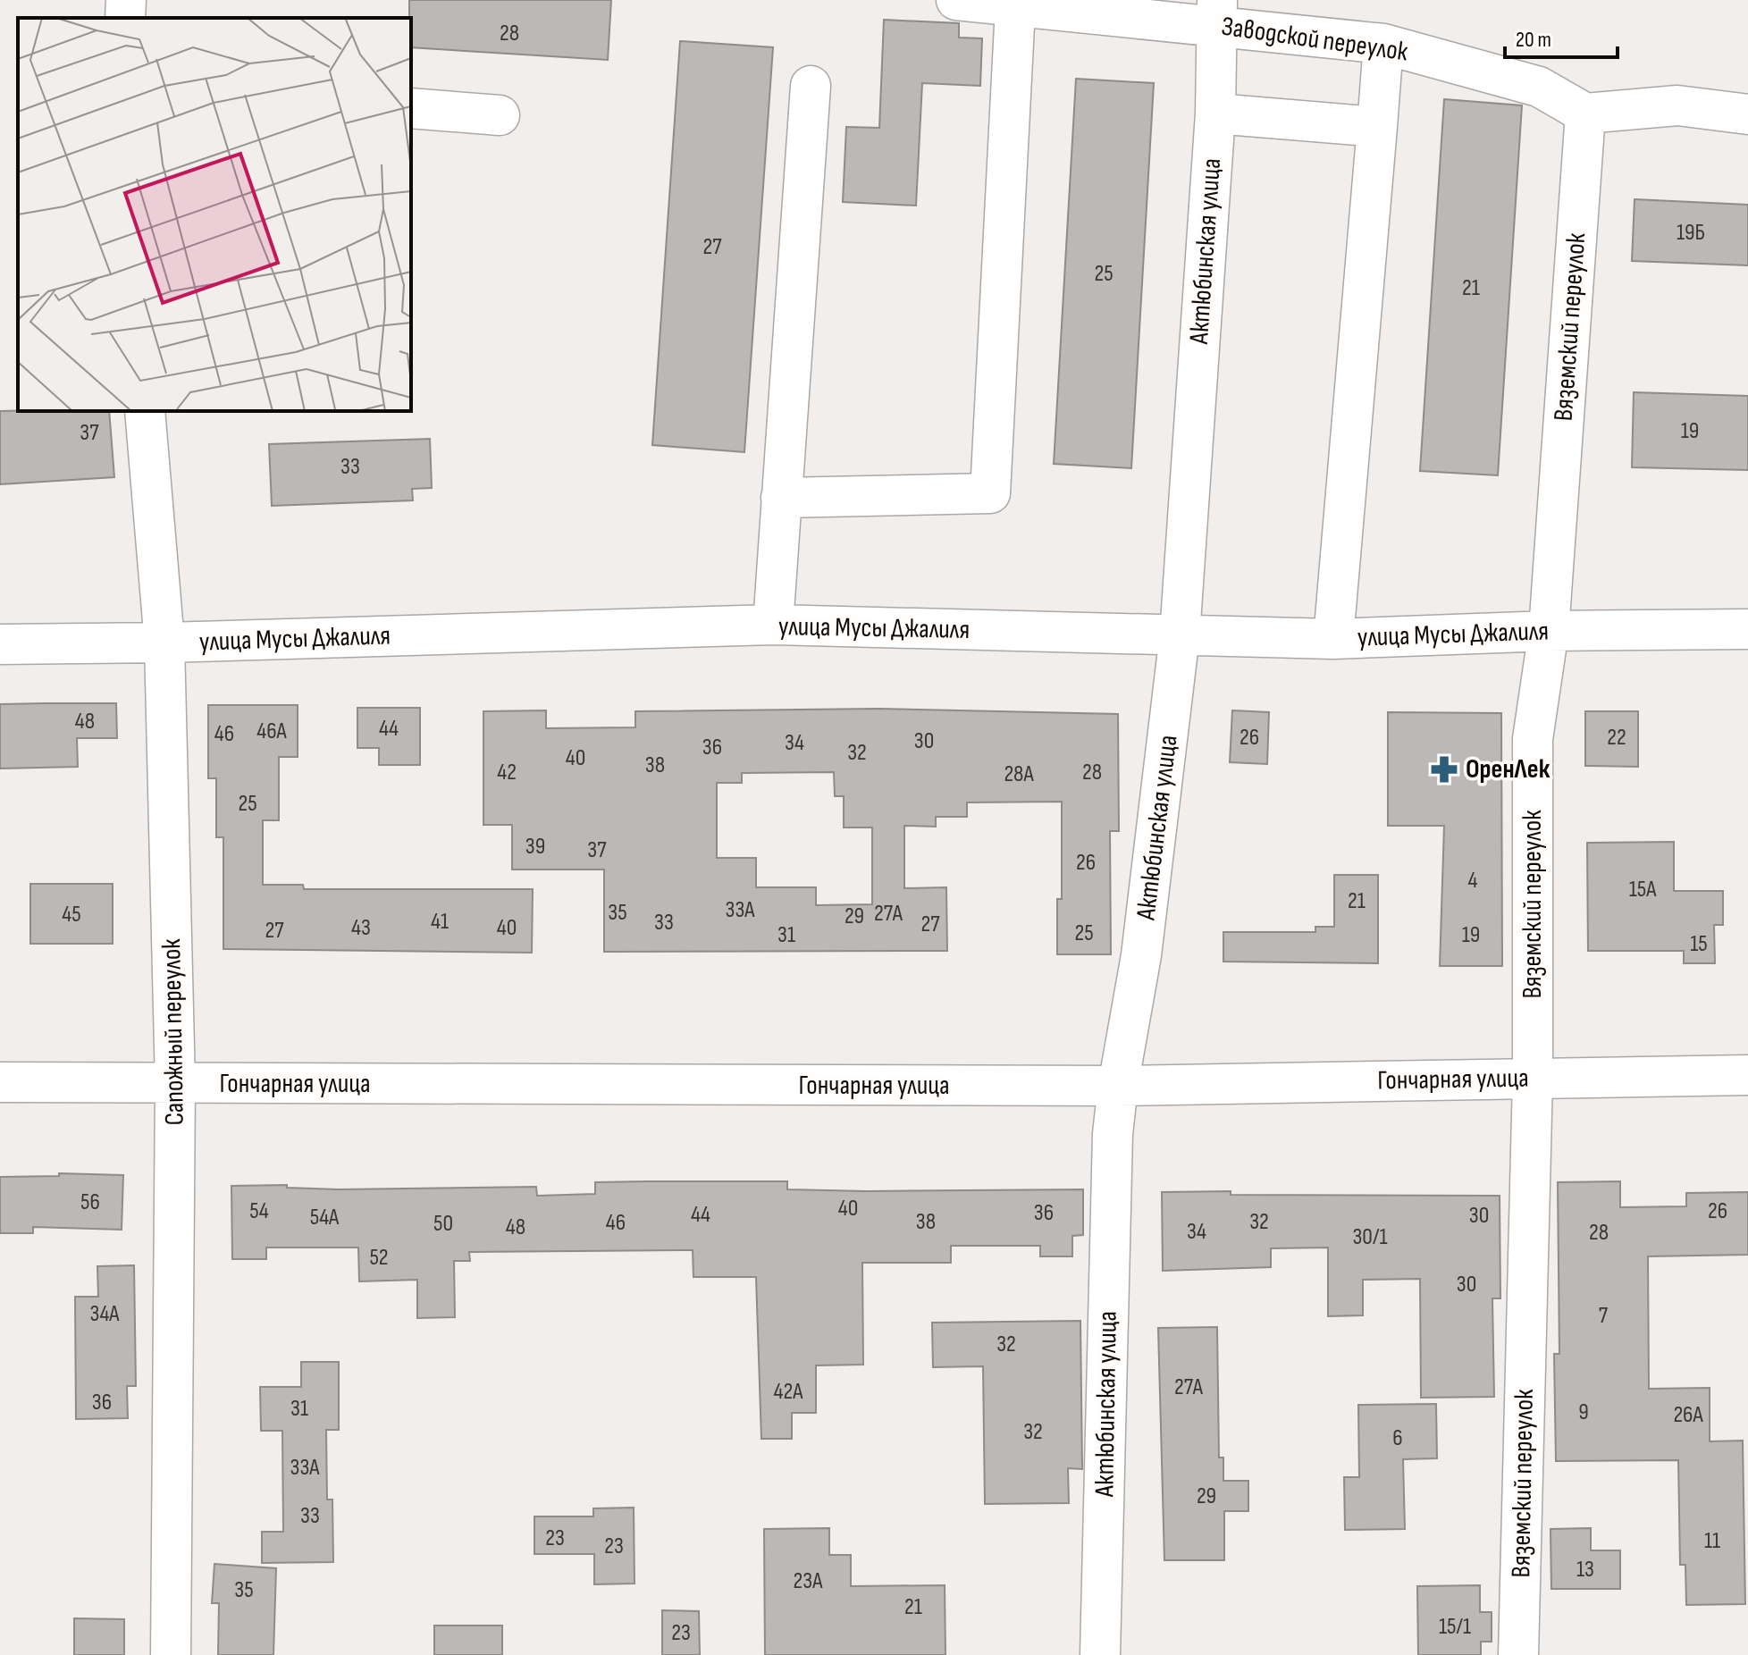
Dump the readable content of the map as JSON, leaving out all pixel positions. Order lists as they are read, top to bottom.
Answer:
{
  "streets": {
    "street": [
      "Заводской переулок",
      "Актюбинская улица",
      "Вяземский переулок",
      "улица Мусы Джалиля",
      "Сапожный переулок",
      "Гончарная улица"
    ]
  },
  "crossings": [
    ["Заводской переулок", "Актюбинская улица"],
    ["Заводской переулок", "Вяземский переулок"],
    ["Актюбинская улица", "улица Мусы Джалиля"],
    ["Актюбинская улица", "Гончарная улица"],
    ["Вяземский переулок", "улица Мусы Джалиля"],
    ["Вяземский переулок", "Гончарная улица"],
    ["улица Мусы Джалиля", "Сапожный переулок"],
    ["Сапожный переулок", "Гончарная улица"]
  ],
  "places": {
    "pharmacy": ["ОренЛек"]
  },
  "house_numbers": [
    "28",
    "19Б",
    "27",
    "25",
    "21",
    "19",
    "37",
    "33",
    "48",
    "44",
    "46А",
    "46",
    "26",
    "22",
    "30",
    "34",
    "36",
    "32",
    "40",
    "38",
    "42",
    "28",
    "28А",
    "25",
    "39",
    "37",
    "26",
    "4",
    "15А",
    "21",
    "33А",
    "35",
    "27А",
    "45",
    "29",
    "41",
    "33",
    "27",
    "43",
    "40",
    "27",
    "25",
    "31",
    "19",
    "15",
    "56",
    "40",
    "54",
    "26",
    "36",
    "44",
    "30",
    "54А",
    "38",
    "32",
    "46",
    "50",
    "48",
    "34",
    "28",
    "30/1",
    "52",
    "30",
    "34А",
    "7",
    "32",
    "27А",
    "42А",
    "36",
    "31",
    "9",
    "26А",
    "32",
    "6",
    "33А",
    "29",
    "33",
    "23",
    "11",
    "23",
    "13",
    "23А",
    "35",
    "21",
    "15/1",
    "23"
  ],
  "scale_bar": "20 m"
}
